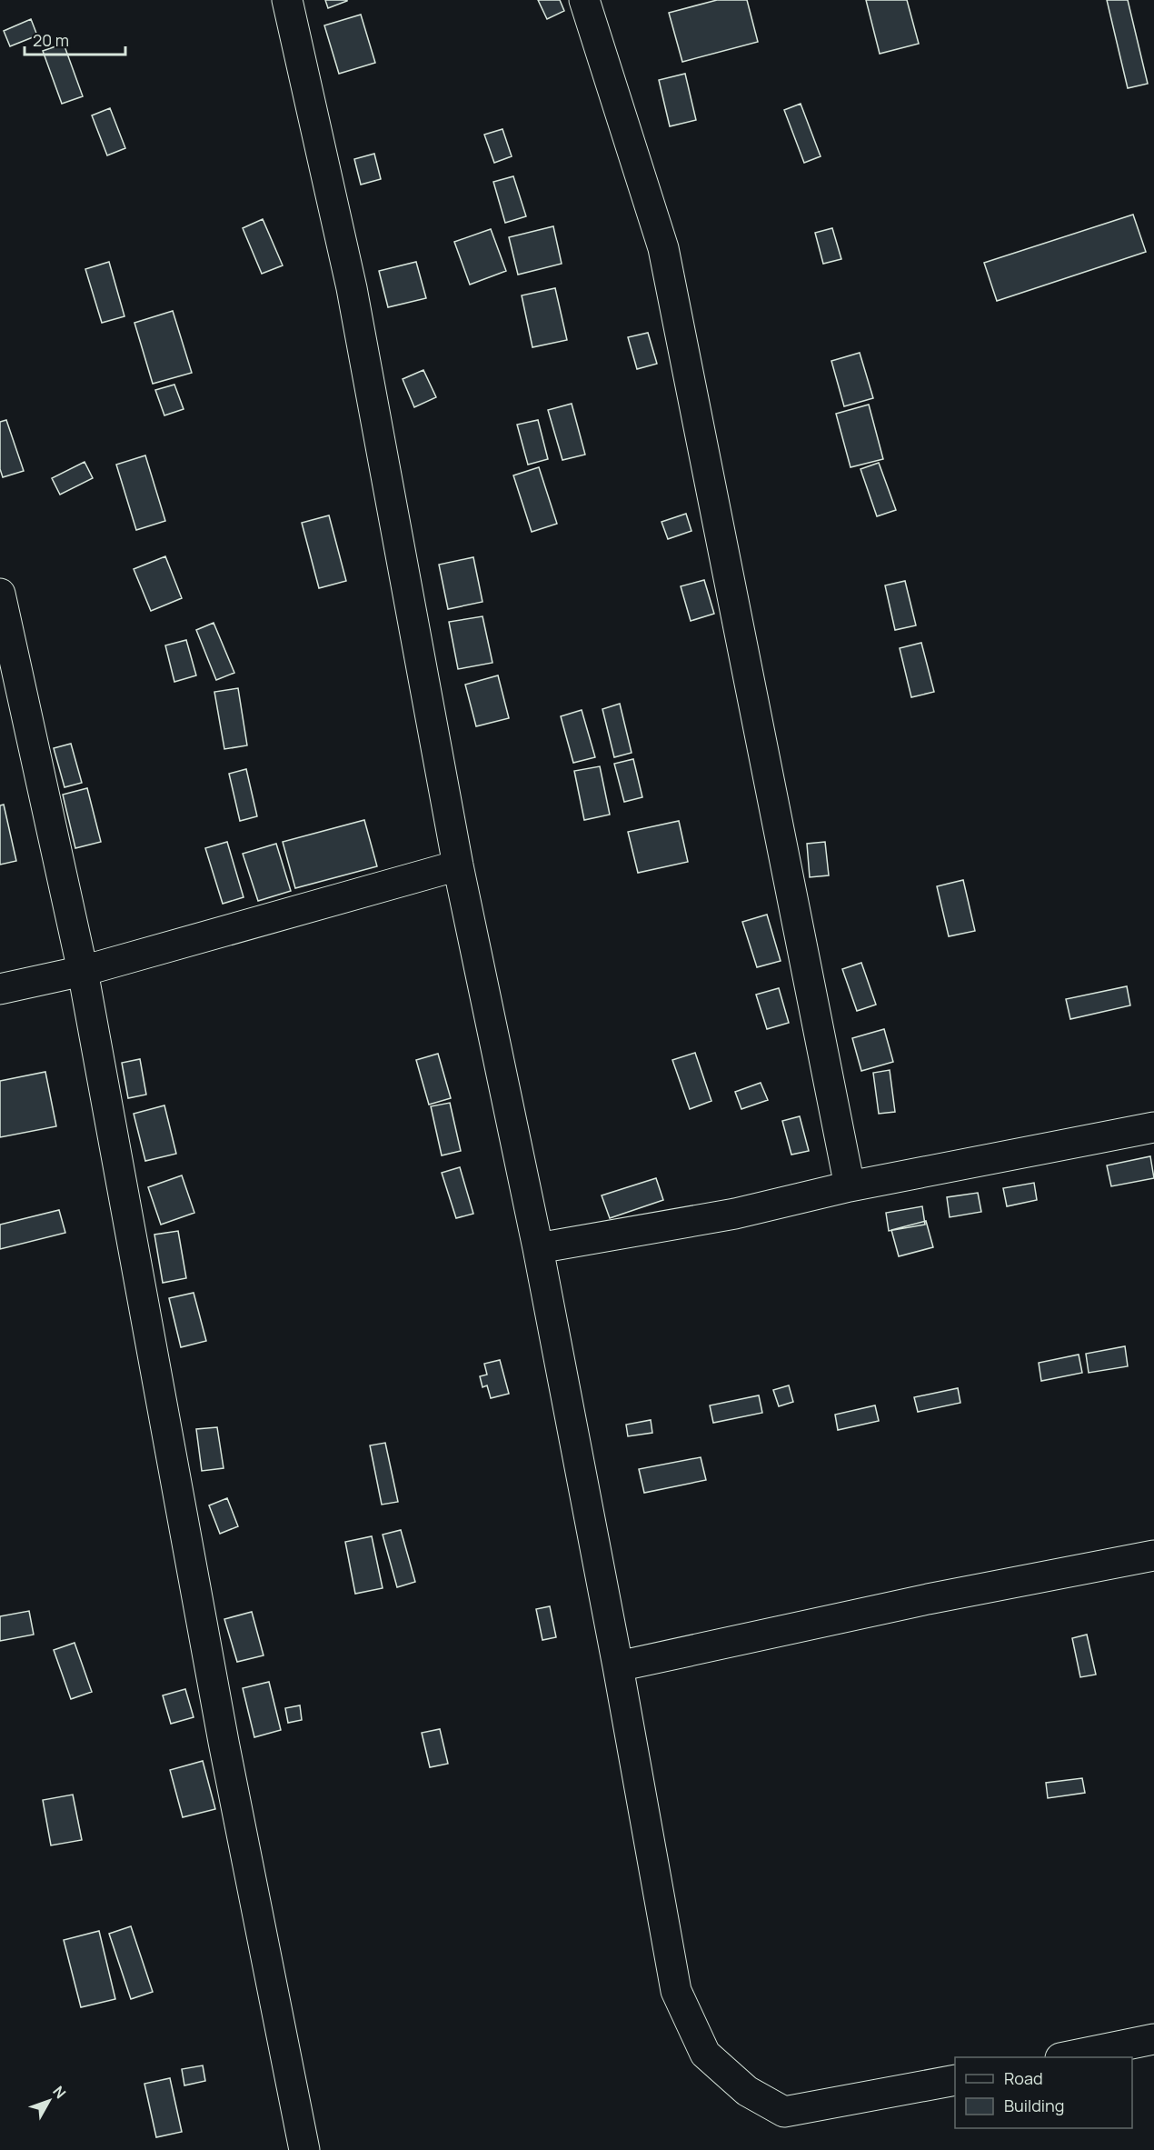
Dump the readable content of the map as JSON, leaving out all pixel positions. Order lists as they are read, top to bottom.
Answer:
{
  "legend": ["Road", "Building"],
  "scale_bar": "20 m",
  "north": "top right"
}
